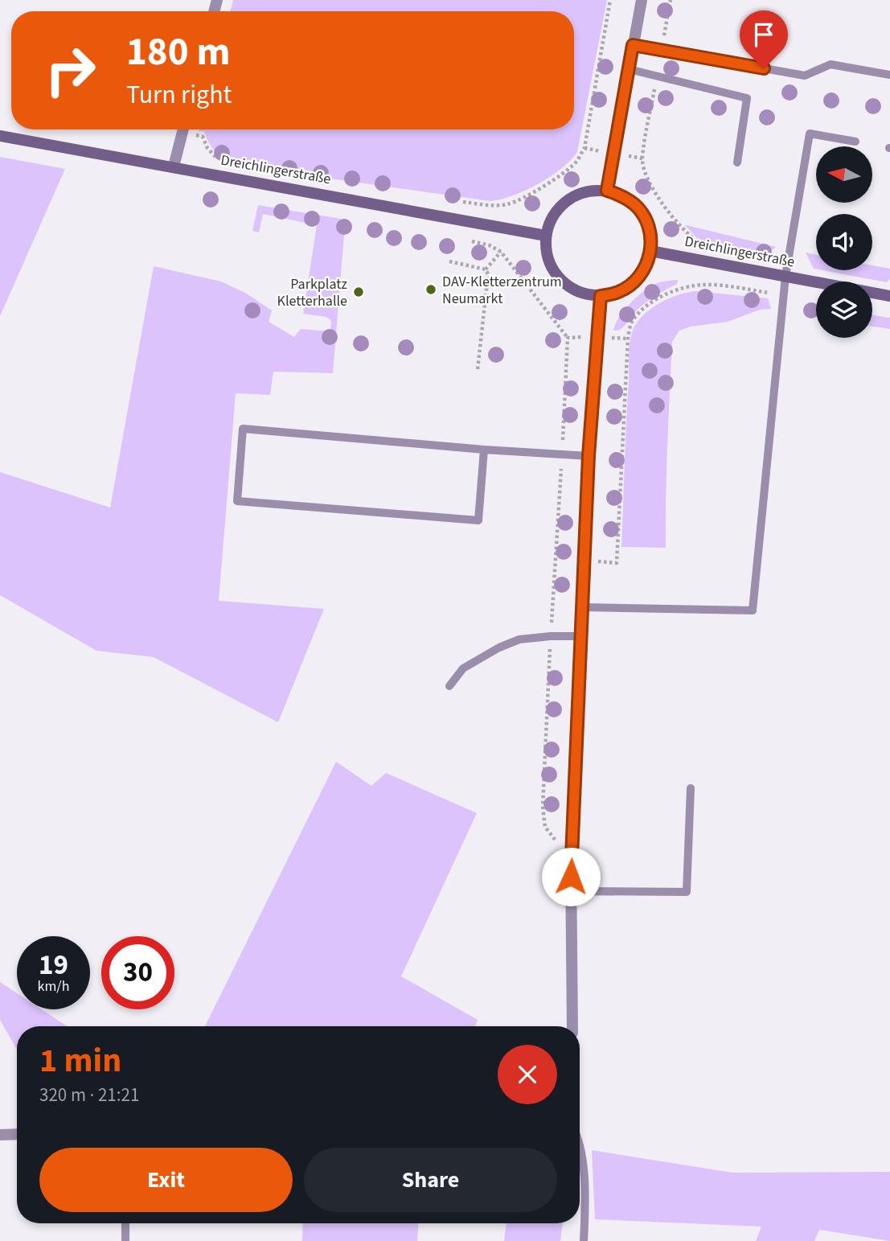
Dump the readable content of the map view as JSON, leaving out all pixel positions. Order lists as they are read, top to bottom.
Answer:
{
  "streets": {
    "street": ["Dreichlingerstraße"]
  },
  "places": ["DAV-Kletterzentrum Neumarkt", "Parkplatz Kletterhalle"],
  "north": "left",
  "page": {
    "turn": ["180 m", "Turn right"],
    "speed": "19 km/h",
    "limit": "30",
    "heading": ["1 min", "320 m · 21:21"],
    "buttons": ["Exit", "Share"]
  }
}
